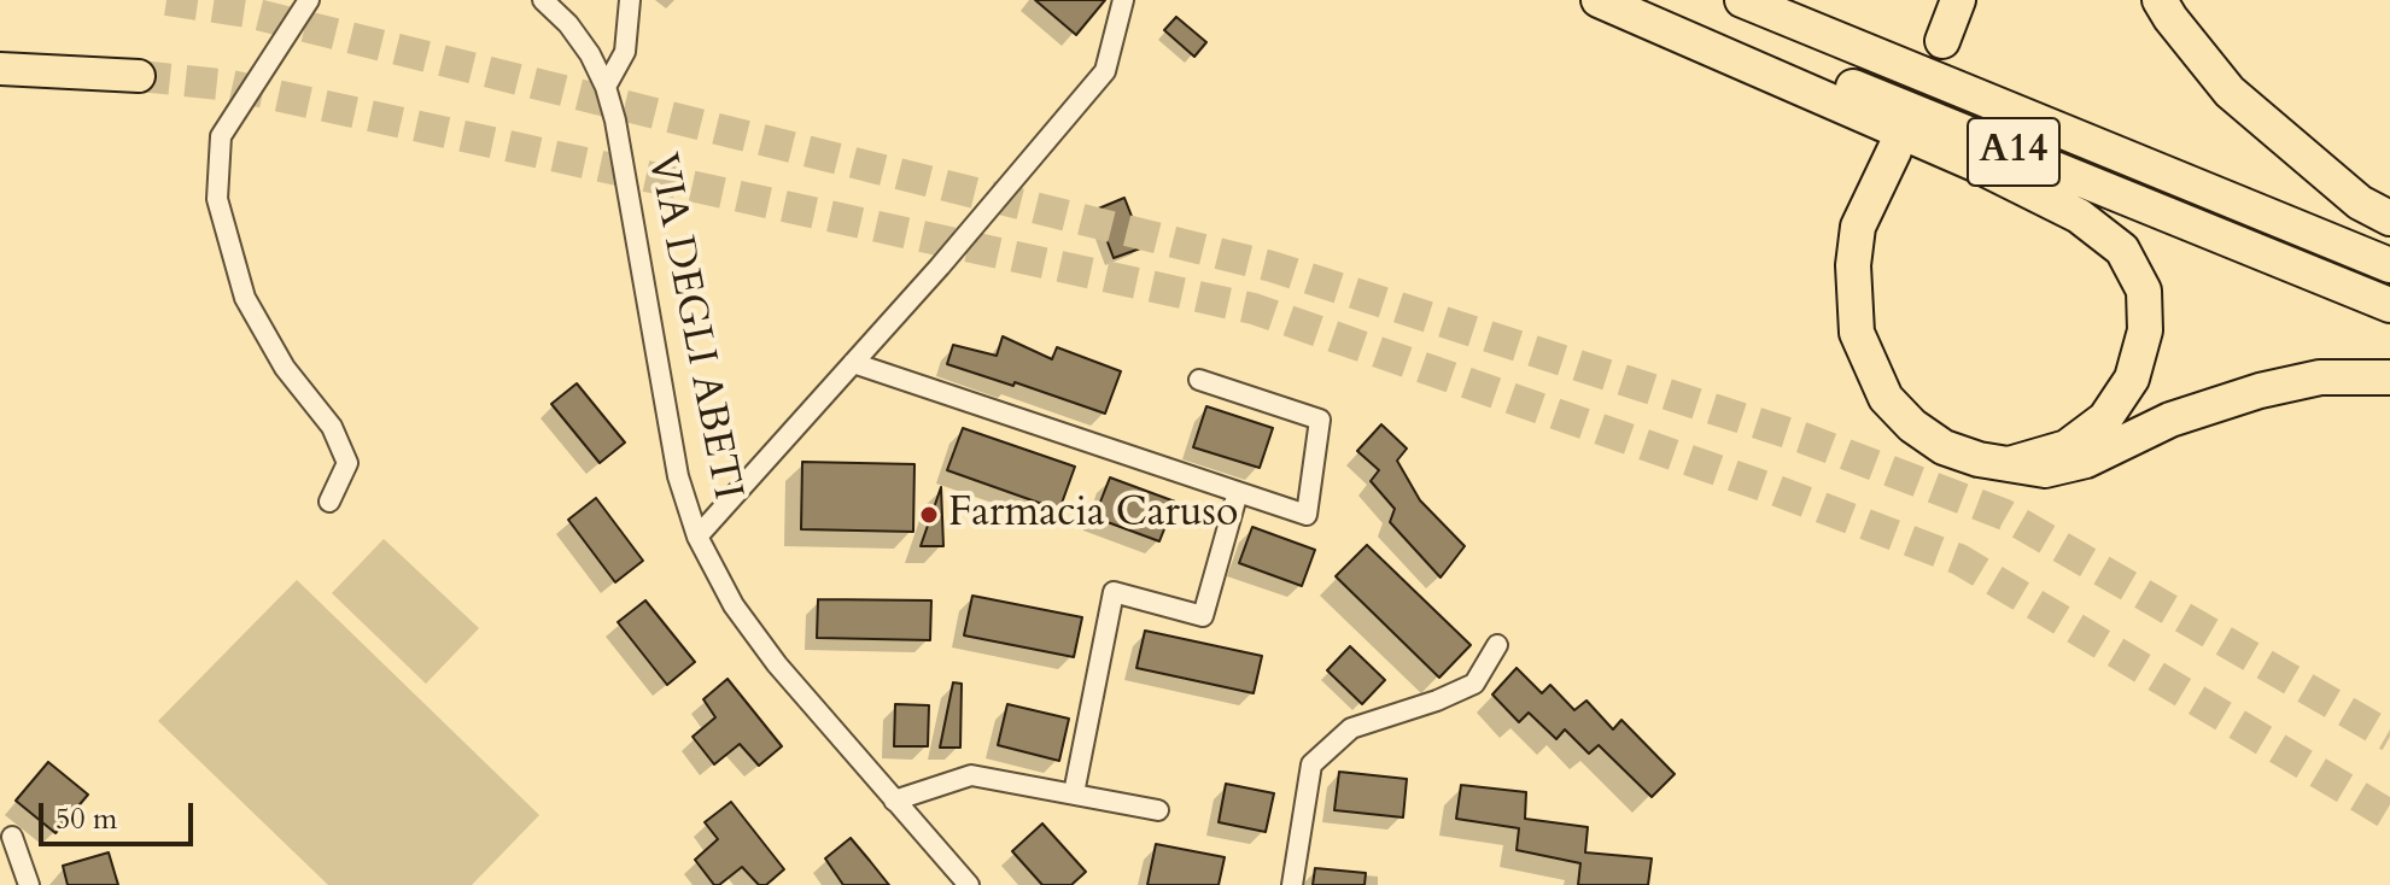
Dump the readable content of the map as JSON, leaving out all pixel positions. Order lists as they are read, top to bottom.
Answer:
{
  "streets": {
    "highway": ["A14"],
    "street": ["VIA DEGLI ABETI"]
  },
  "places": ["Farmacia Caruso"],
  "scale_bar": "50 m"
}
